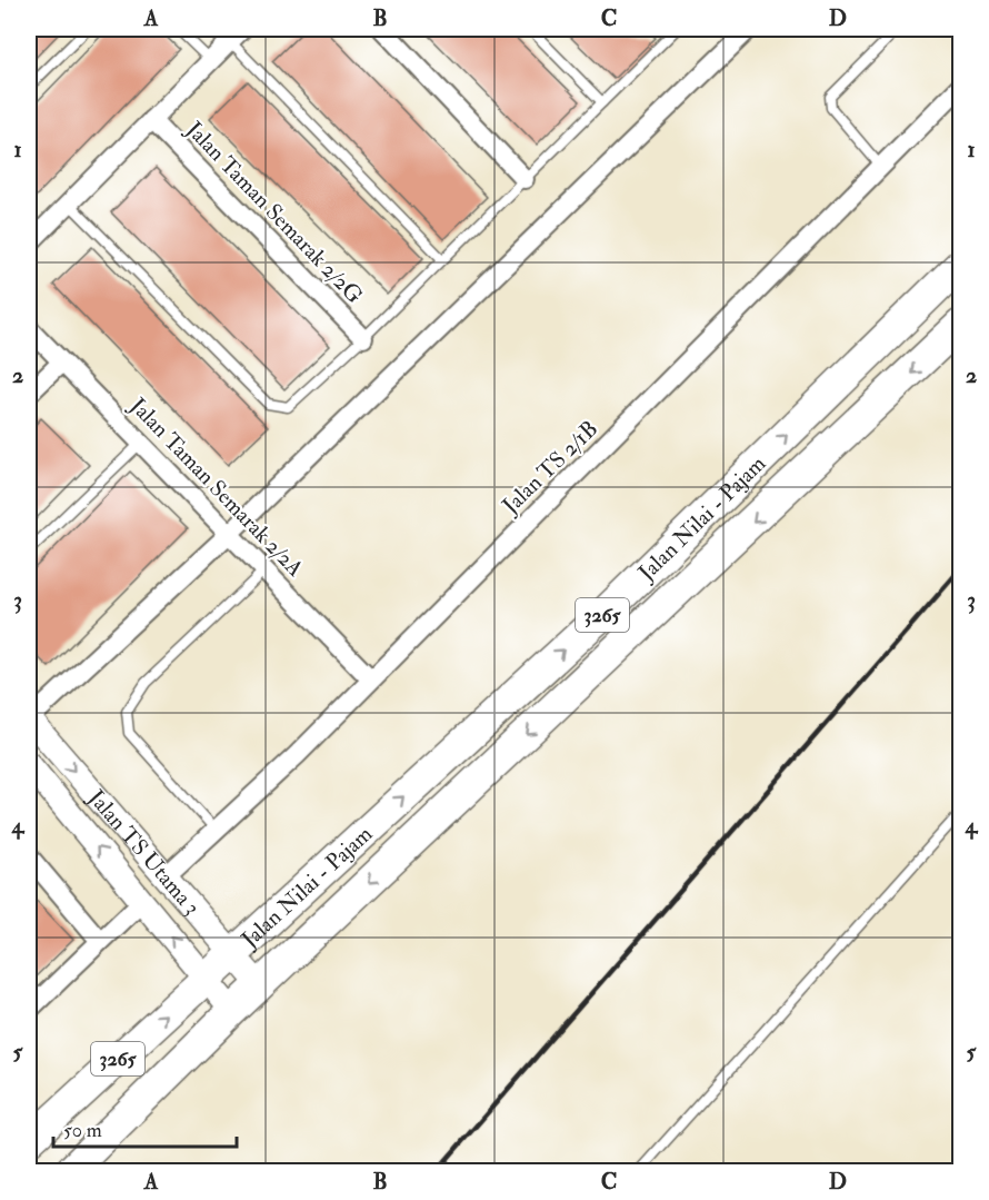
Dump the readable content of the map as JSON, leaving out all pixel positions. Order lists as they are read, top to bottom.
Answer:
{
  "streets": {
    "main road": ["Jalan Nilai - Pajam", "3265"],
    "street": [
      "Jalan Taman Semarak 2/2G",
      "Jalan TS 2/1B",
      "Jalan Taman Semarak 2/2A",
      "Jalan TS Utama 3"
    ]
  },
  "crossings": [
    ["Jalan TS 2/1B", "Jalan Taman Semarak 2/2A"],
    ["Jalan TS 2/1B", "Jalan TS Utama 3"],
    ["Jalan Nilai - Pajam", "3265"],
    ["Jalan Nilai - Pajam", "Jalan TS Utama 3"],
    ["3265", "Jalan TS Utama 3"]
  ],
  "scale_bar": "50 m",
  "grid": {
    "columns": [
      "A",
      "B",
      "C",
      "D"
    ],
    "rows": [
      "1",
      "2",
      "3",
      "4",
      "5"
    ]
  }
}
